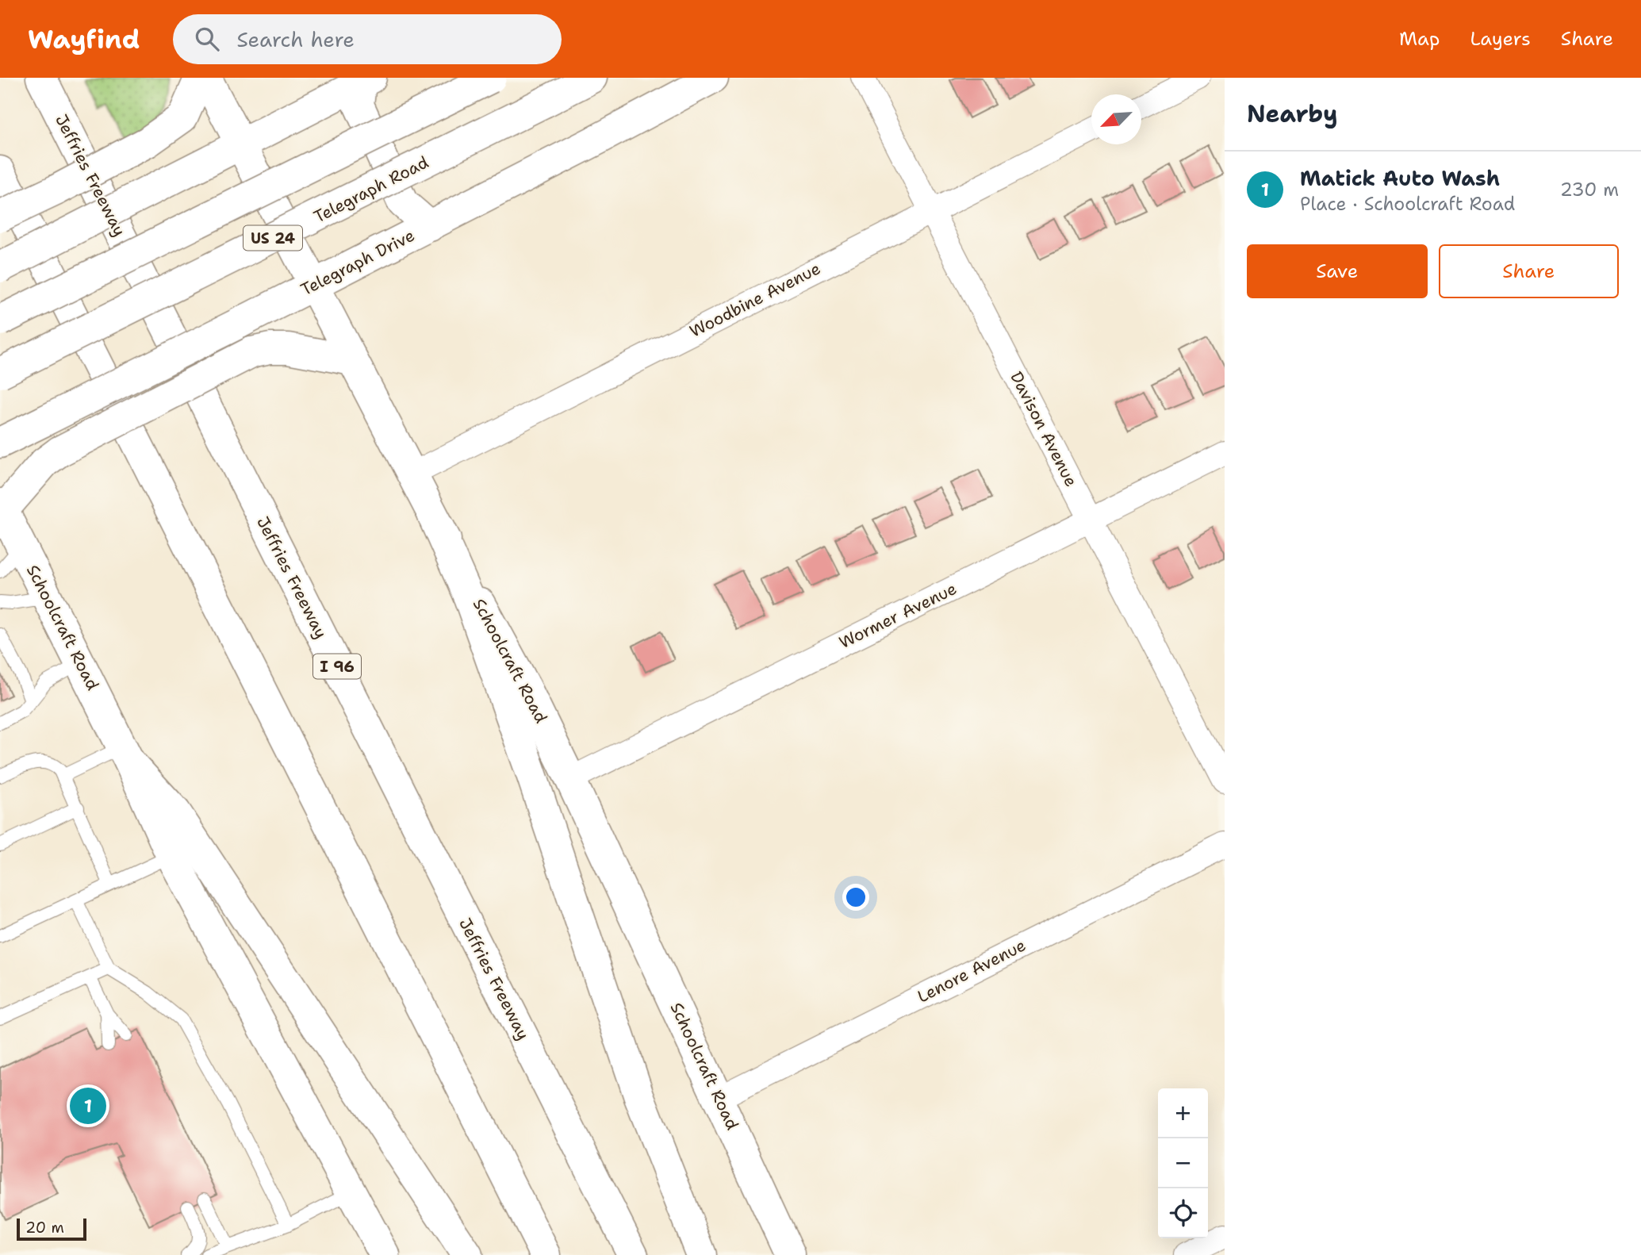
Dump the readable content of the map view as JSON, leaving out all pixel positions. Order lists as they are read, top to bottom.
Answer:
{
  "streets": {
    "main road": [
      "Jeffries Freeway",
      "Telegraph Road",
      "US 24",
      "Telegraph Drive",
      "Schoolcraft Road",
      "I 96"
    ],
    "street": [
      "Woodbine Avenue",
      "Davison Avenue",
      "Wormer Avenue",
      "Lenore Avenue"
    ]
  },
  "crossings": [
    ["Telegraph Drive", "Schoolcraft Road"],
    ["Woodbine Avenue", "Davison Avenue"],
    ["Woodbine Avenue", "Schoolcraft Road"],
    ["Davison Avenue", "Wormer Avenue"],
    ["Wormer Avenue", "Schoolcraft Road"],
    ["Schoolcraft Road", "Lenore Avenue"]
  ],
  "scale_bar": "20 m",
  "north": "bottom left",
  "page": {
    "header": "Wayfind",
    "search": "Search here",
    "nav": ["Map", "Layers", "Share"],
    "heading": "Nearby",
    "list": [
      {
        "mark": "1",
        "name": "Matick Auto Wash",
        "note": "Place · Schoolcraft Road",
        "value": "230 m"
      }
    ],
    "buttons": ["Save", "Share"],
    "pins": "1",
    "map_buttons": ["+", "−"],
    "scale": "20 m"
  }
}
